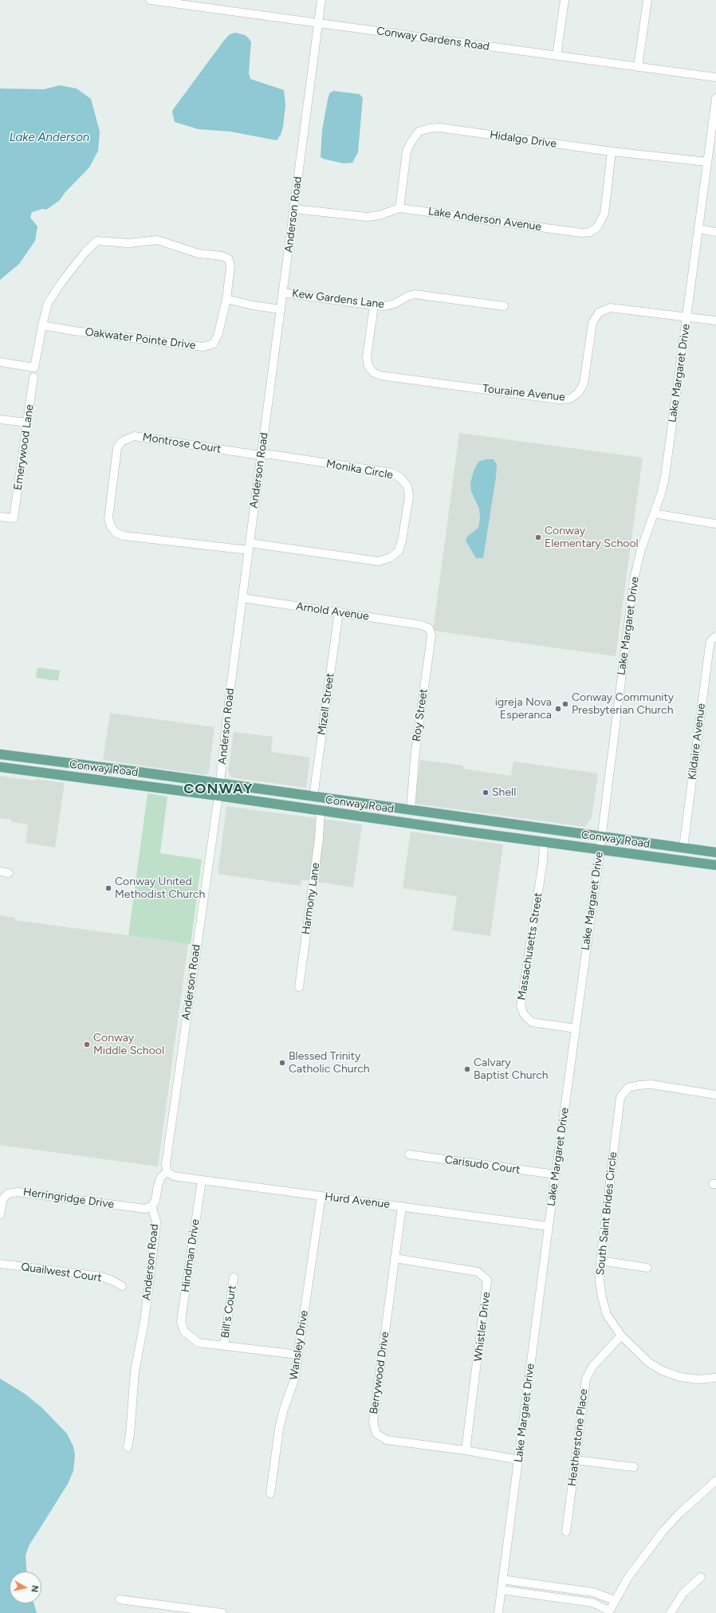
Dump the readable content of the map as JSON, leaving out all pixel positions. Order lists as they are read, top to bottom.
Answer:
{
  "streets": {
    "main road": ["Conway Road"],
    "street": [
      "Conway Gardens Road",
      "Hidalgo Drive",
      "Anderson Road",
      "Lake Anderson Avenue",
      "Kew Gardens Lane",
      "Oakwater Pointe Drive",
      "Lake Margaret Drive",
      "Touraine Avenue",
      "Montrose Court",
      "Emerywood Lane",
      "Monika Circle",
      "Arnold Avenue",
      "Mizell Street",
      "Roy Street",
      "Kildaire Avenue",
      "Harmony Lane",
      "Massachusetts Street",
      "Carisudo Court",
      "Herringridge Drive",
      "Hurd Avenue",
      "South Saint Brides Circle",
      "Hindman Drive",
      "Quailwest Court",
      "Bill's Court",
      "Whistler Drive",
      "Wansley Drive",
      "Berrywood Drive",
      "Heatherstone Place"
    ]
  },
  "crossings": [
    ["Conway Gardens Road", "Anderson Road"],
    ["Hidalgo Drive", "Lake Anderson Avenue"],
    ["Hidalgo Drive", "Lake Margaret Drive"],
    ["Anderson Road", "Lake Anderson Avenue"],
    ["Anderson Road", "Kew Gardens Lane"],
    ["Anderson Road", "Montrose Court"],
    ["Anderson Road", "Monika Circle"],
    ["Anderson Road", "Arnold Avenue"],
    ["Anderson Road", "Conway Road"],
    ["Anderson Road", "Herringridge Drive"],
    ["Anderson Road", "Hurd Avenue"],
    ["Kew Gardens Lane", "Touraine Avenue"],
    ["Lake Margaret Drive", "Touraine Avenue"],
    ["Lake Margaret Drive", "Conway Road"],
    ["Lake Margaret Drive", "Massachusetts Street"],
    ["Lake Margaret Drive", "Carisudo Court"],
    ["Lake Margaret Drive", "Hurd Avenue"],
    ["Lake Margaret Drive", "Berrywood Drive"],
    ["Montrose Court", "Monika Circle"],
    ["Arnold Avenue", "Mizell Street"],
    ["Arnold Avenue", "Roy Street"],
    ["Mizell Street", "Conway Road"],
    ["Roy Street", "Conway Road"],
    ["Kildaire Avenue", "Conway Road"],
    ["Conway Road", "Harmony Lane"],
    ["Conway Road", "Massachusetts Street"],
    ["Hurd Avenue", "Hindman Drive"],
    ["Hurd Avenue", "Wansley Drive"],
    ["Hurd Avenue", "Berrywood Drive"],
    ["South Saint Brides Circle", "Heatherstone Place"],
    ["Hindman Drive", "Bill's Court"],
    ["Whistler Drive", "Berrywood Drive"]
  ],
  "districts": ["CONWAY"],
  "water": ["Lake Anderson"],
  "places": [
    "Conway Elementary School",
    "Conway Community Presbyterian Church",
    "igreja Nova Esperanca",
    "Shell",
    "Conway United Methodist Church",
    "Conway Middle School",
    "Blessed Trinity Catholic Church",
    "Calvary Baptist Church"
  ],
  "north": "right"
}
